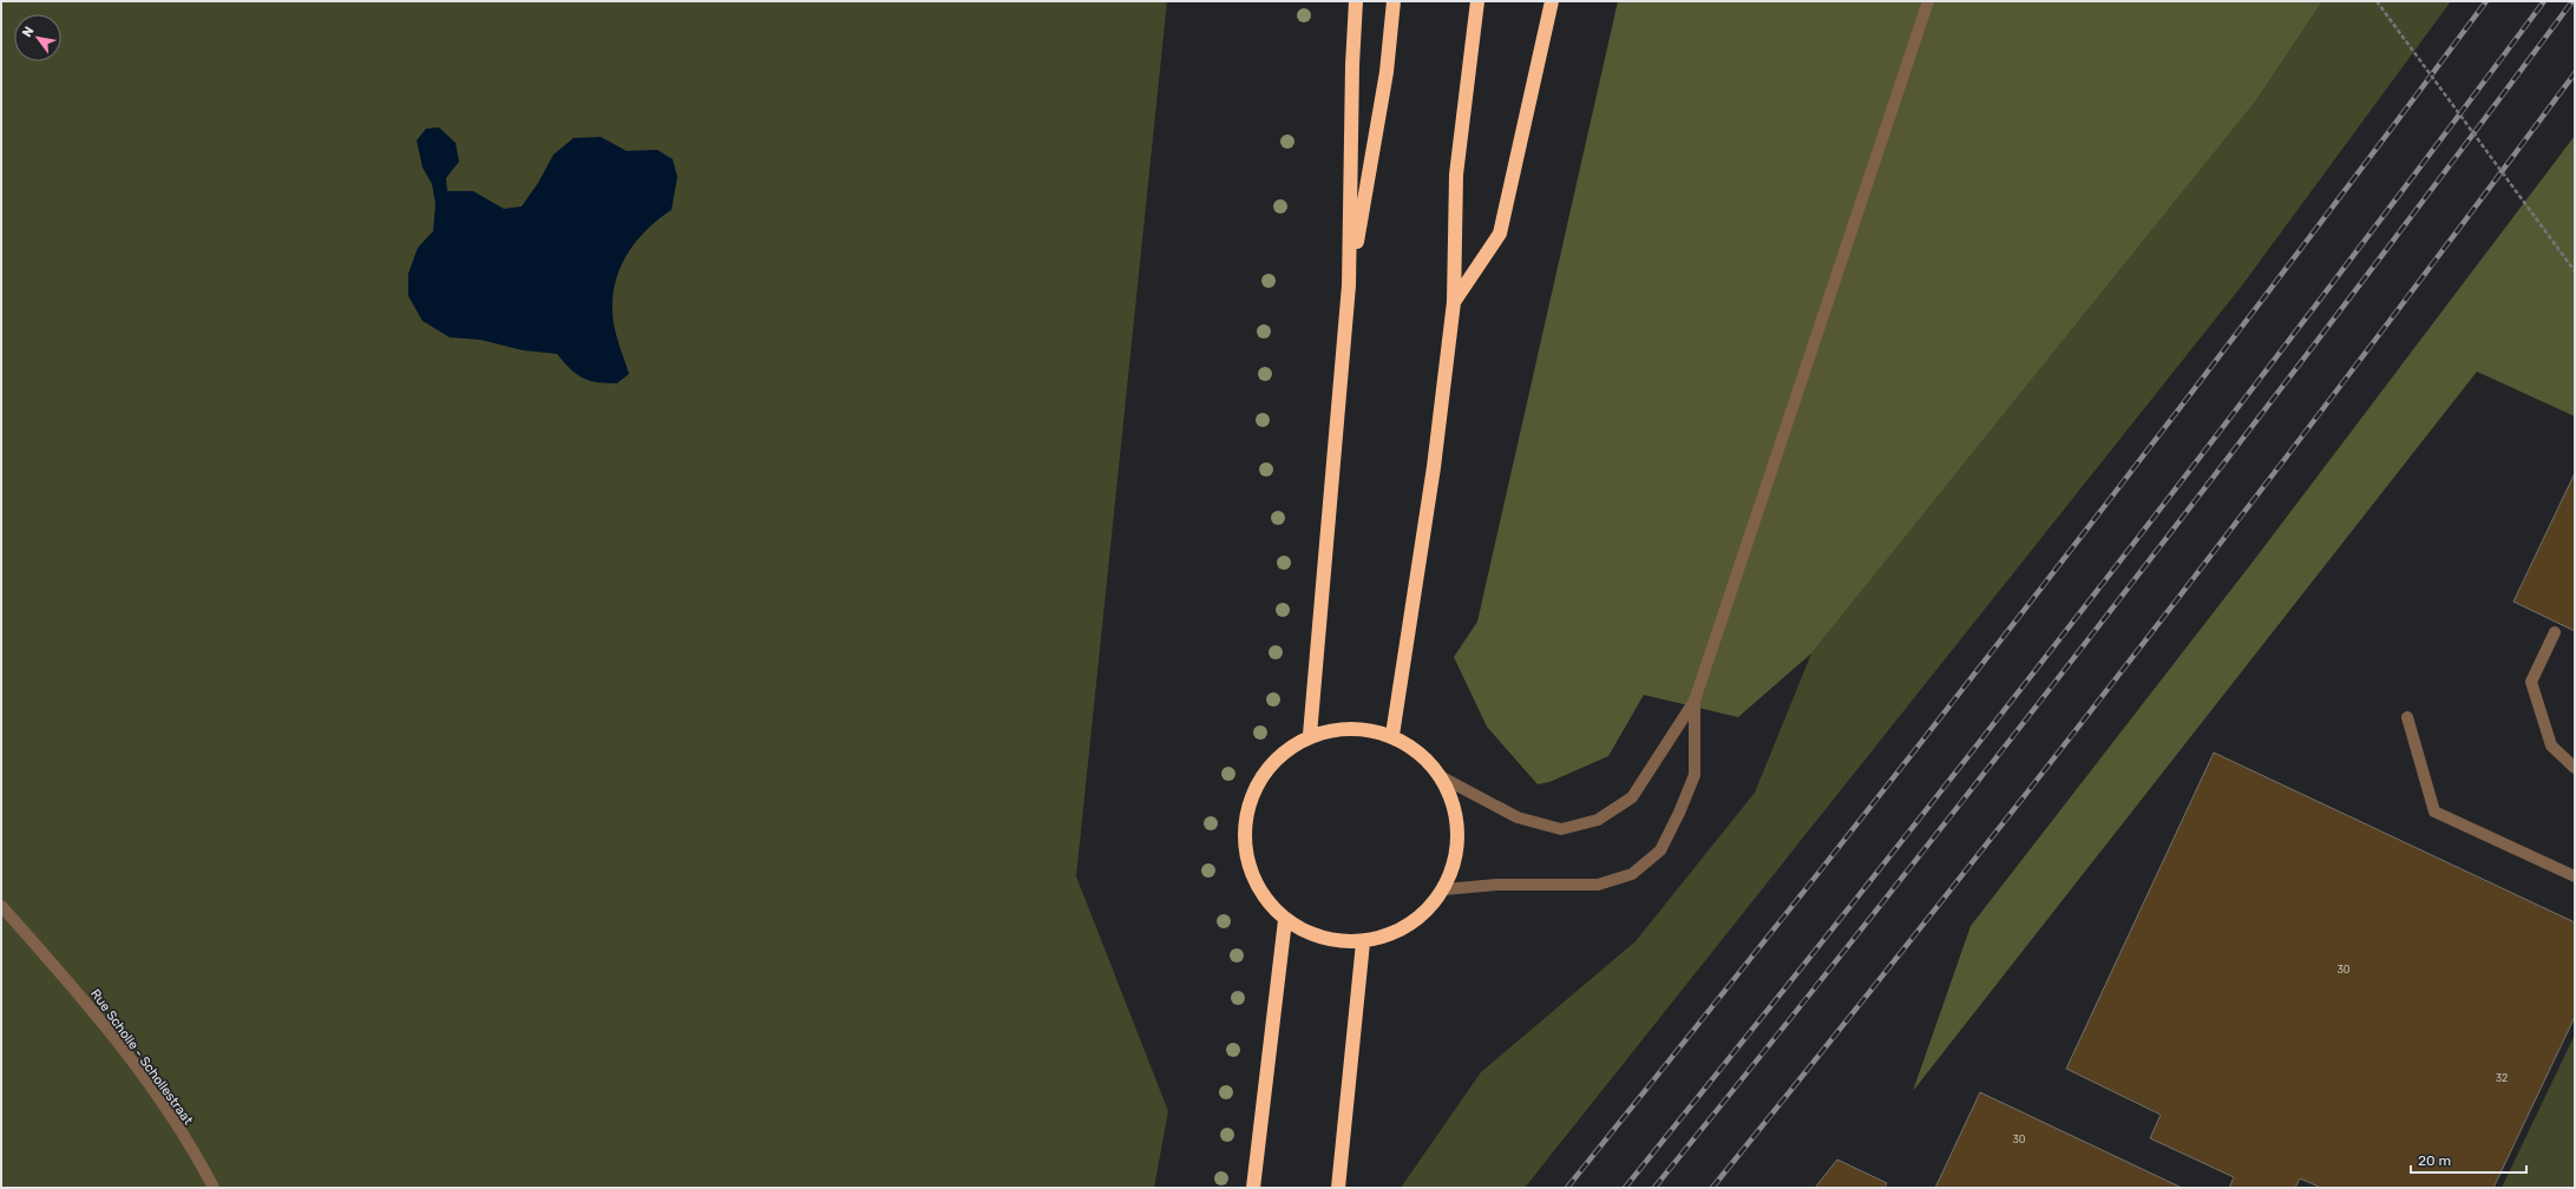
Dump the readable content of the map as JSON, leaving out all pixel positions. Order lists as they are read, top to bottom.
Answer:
{
  "streets": {
    "street": ["Rue Scholle - Schollestraat"]
  },
  "house_numbers": ["30", "32", "30"],
  "scale_bar": "20 m",
  "north": "top left"
}
